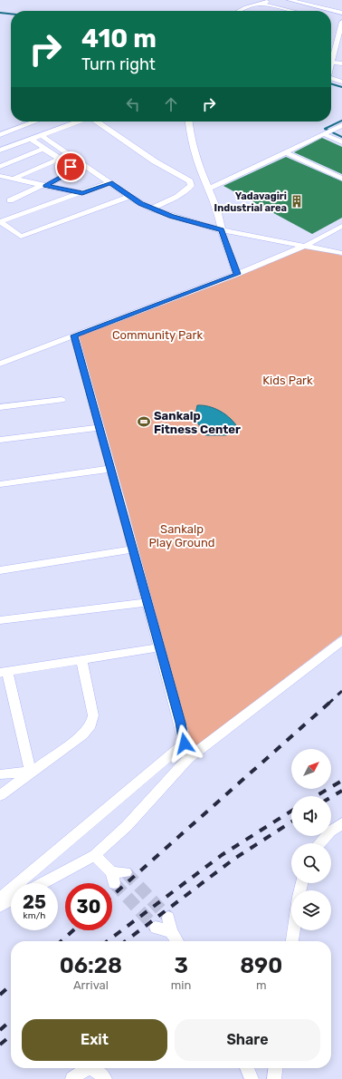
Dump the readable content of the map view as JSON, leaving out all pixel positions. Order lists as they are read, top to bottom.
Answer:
{
  "parks": ["Community Park", "Kids Park", "Sankalp Play Ground"],
  "places": {
    "building": ["Yadavagiri Industrial area"],
    "sports": ["Sankalp Fitness Center"]
  },
  "north": "top right",
  "page": {
    "turn": ["410 m", "Turn right"],
    "speed": "25 km/h",
    "limit": "30",
    "eta": [
      "06:28",
      "Arrival",
      "3",
      "min",
      "890",
      "m"
    ],
    "buttons": ["Exit", "Share"]
  }
}
